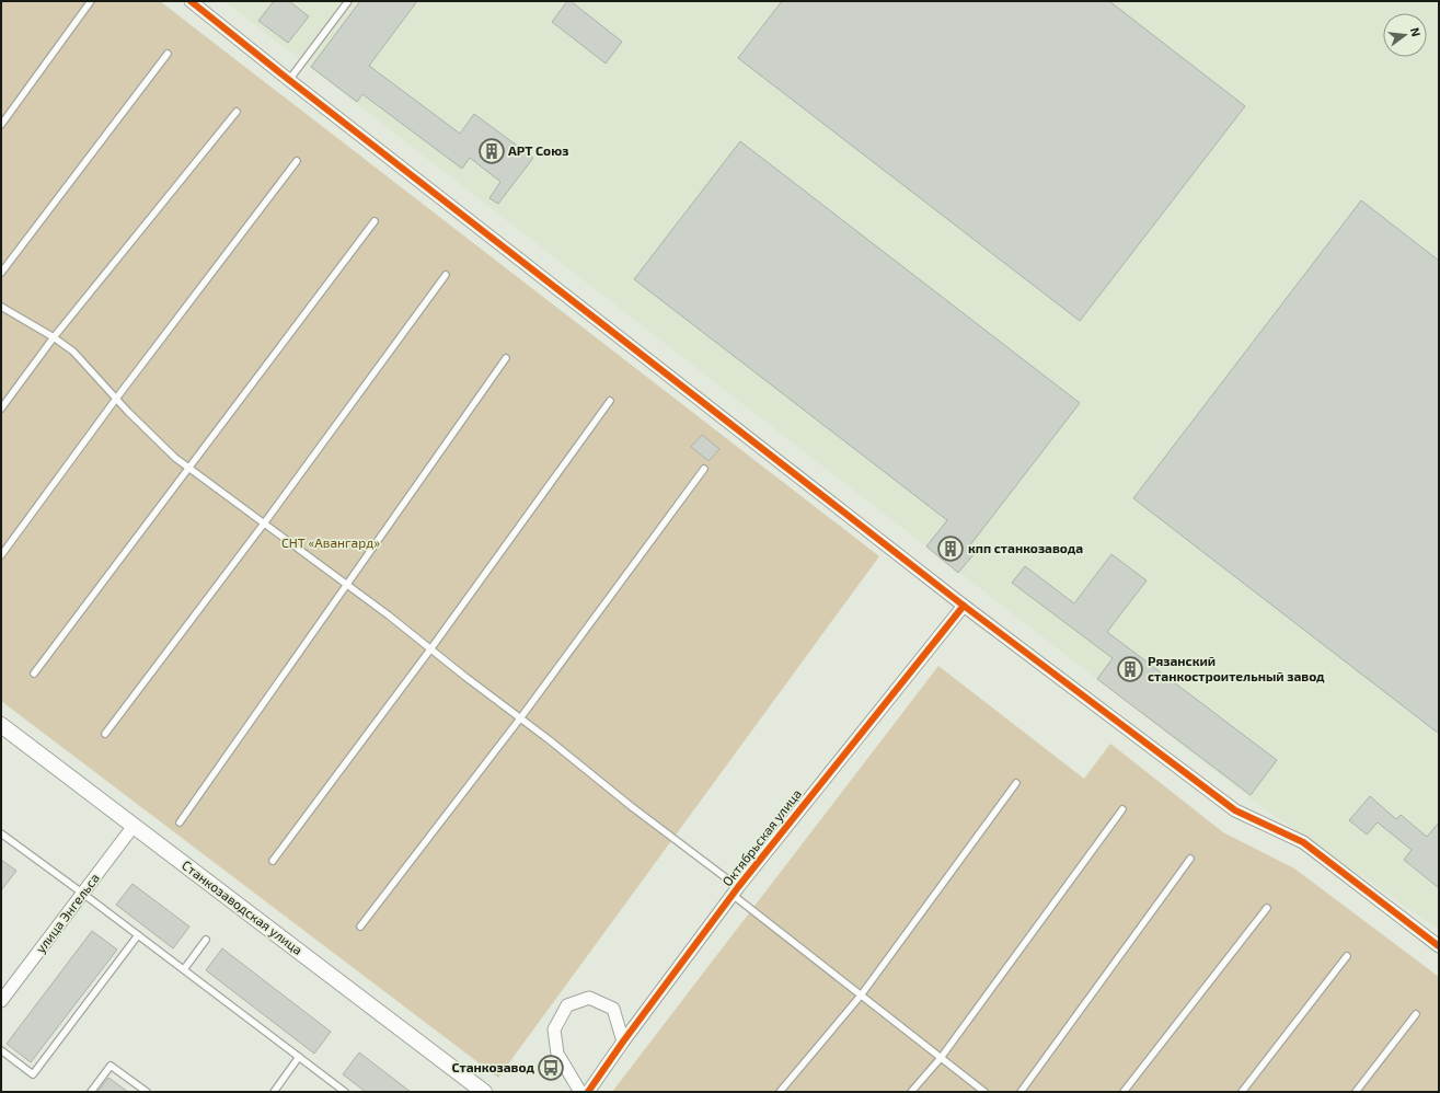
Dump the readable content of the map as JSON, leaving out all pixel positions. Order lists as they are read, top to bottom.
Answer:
{
  "streets": {
    "street": ["Октябрьская улица", "Станкозаводская улица", "улица Энгельса"]
  },
  "crossings": [
    ["Станкозаводская улица", "улица Энгельса"]
  ],
  "parks": ["СНТ «Авангард»"],
  "places": {
    "building": ["АРТ Союз", "кпп станкозавода", "Рязанский станкостроительный завод"],
    "bus stop": ["Станкозавод"]
  },
  "north": "right"
}
